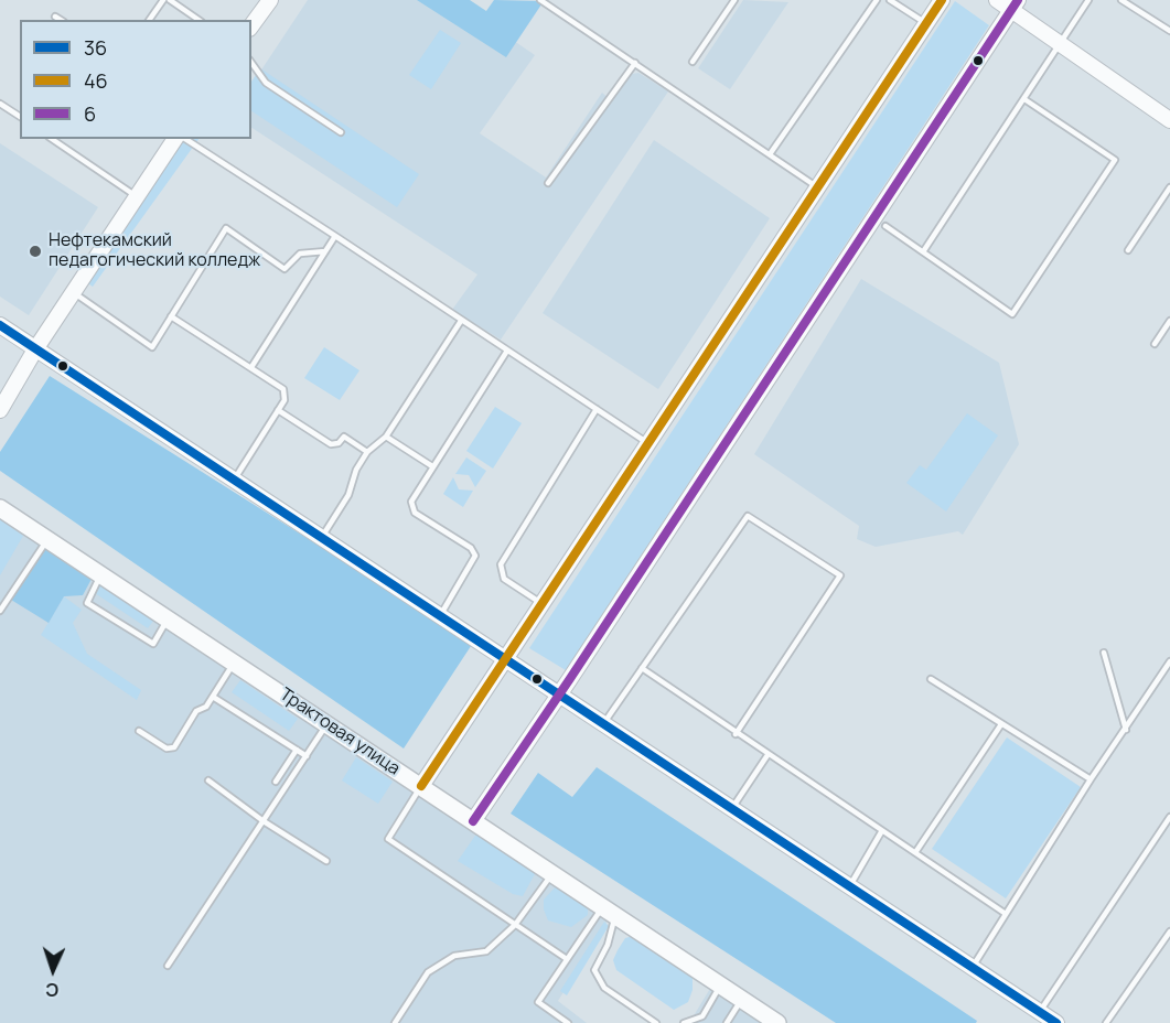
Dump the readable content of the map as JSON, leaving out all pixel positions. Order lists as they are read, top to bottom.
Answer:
{
  "streets": {
    "main road": ["Трактовая улица"]
  },
  "places": ["Нефтекамский педагогический колледж"],
  "lines": ["transit line 46", "transit line 6", "transit line 36"],
  "legend": ["36", "46", "6"],
  "north": "bottom"
}
